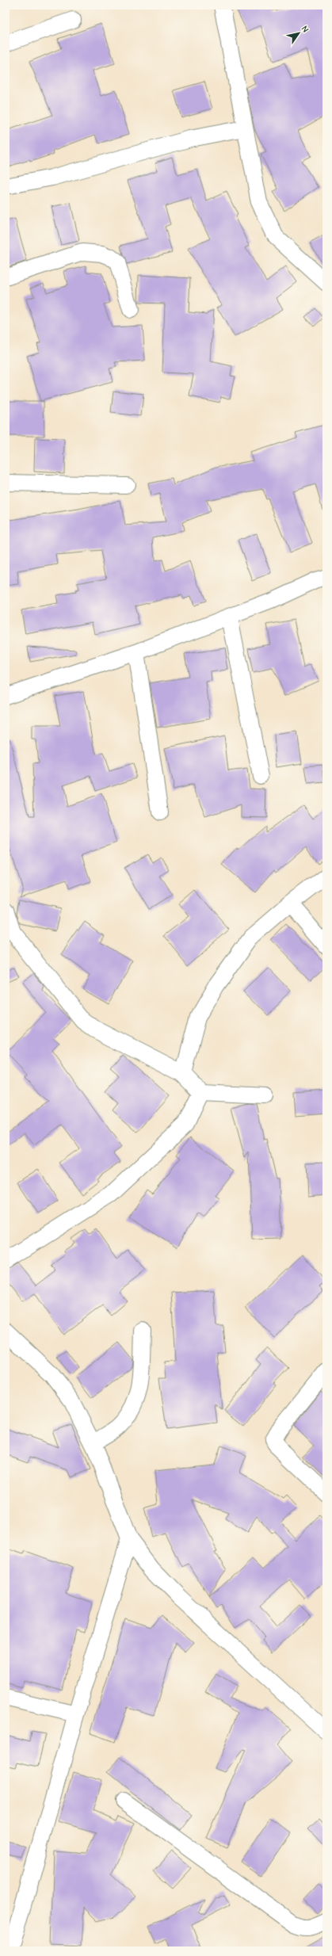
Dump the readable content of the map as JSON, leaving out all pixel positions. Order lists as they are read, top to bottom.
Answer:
{
  "north": "top right"
}
